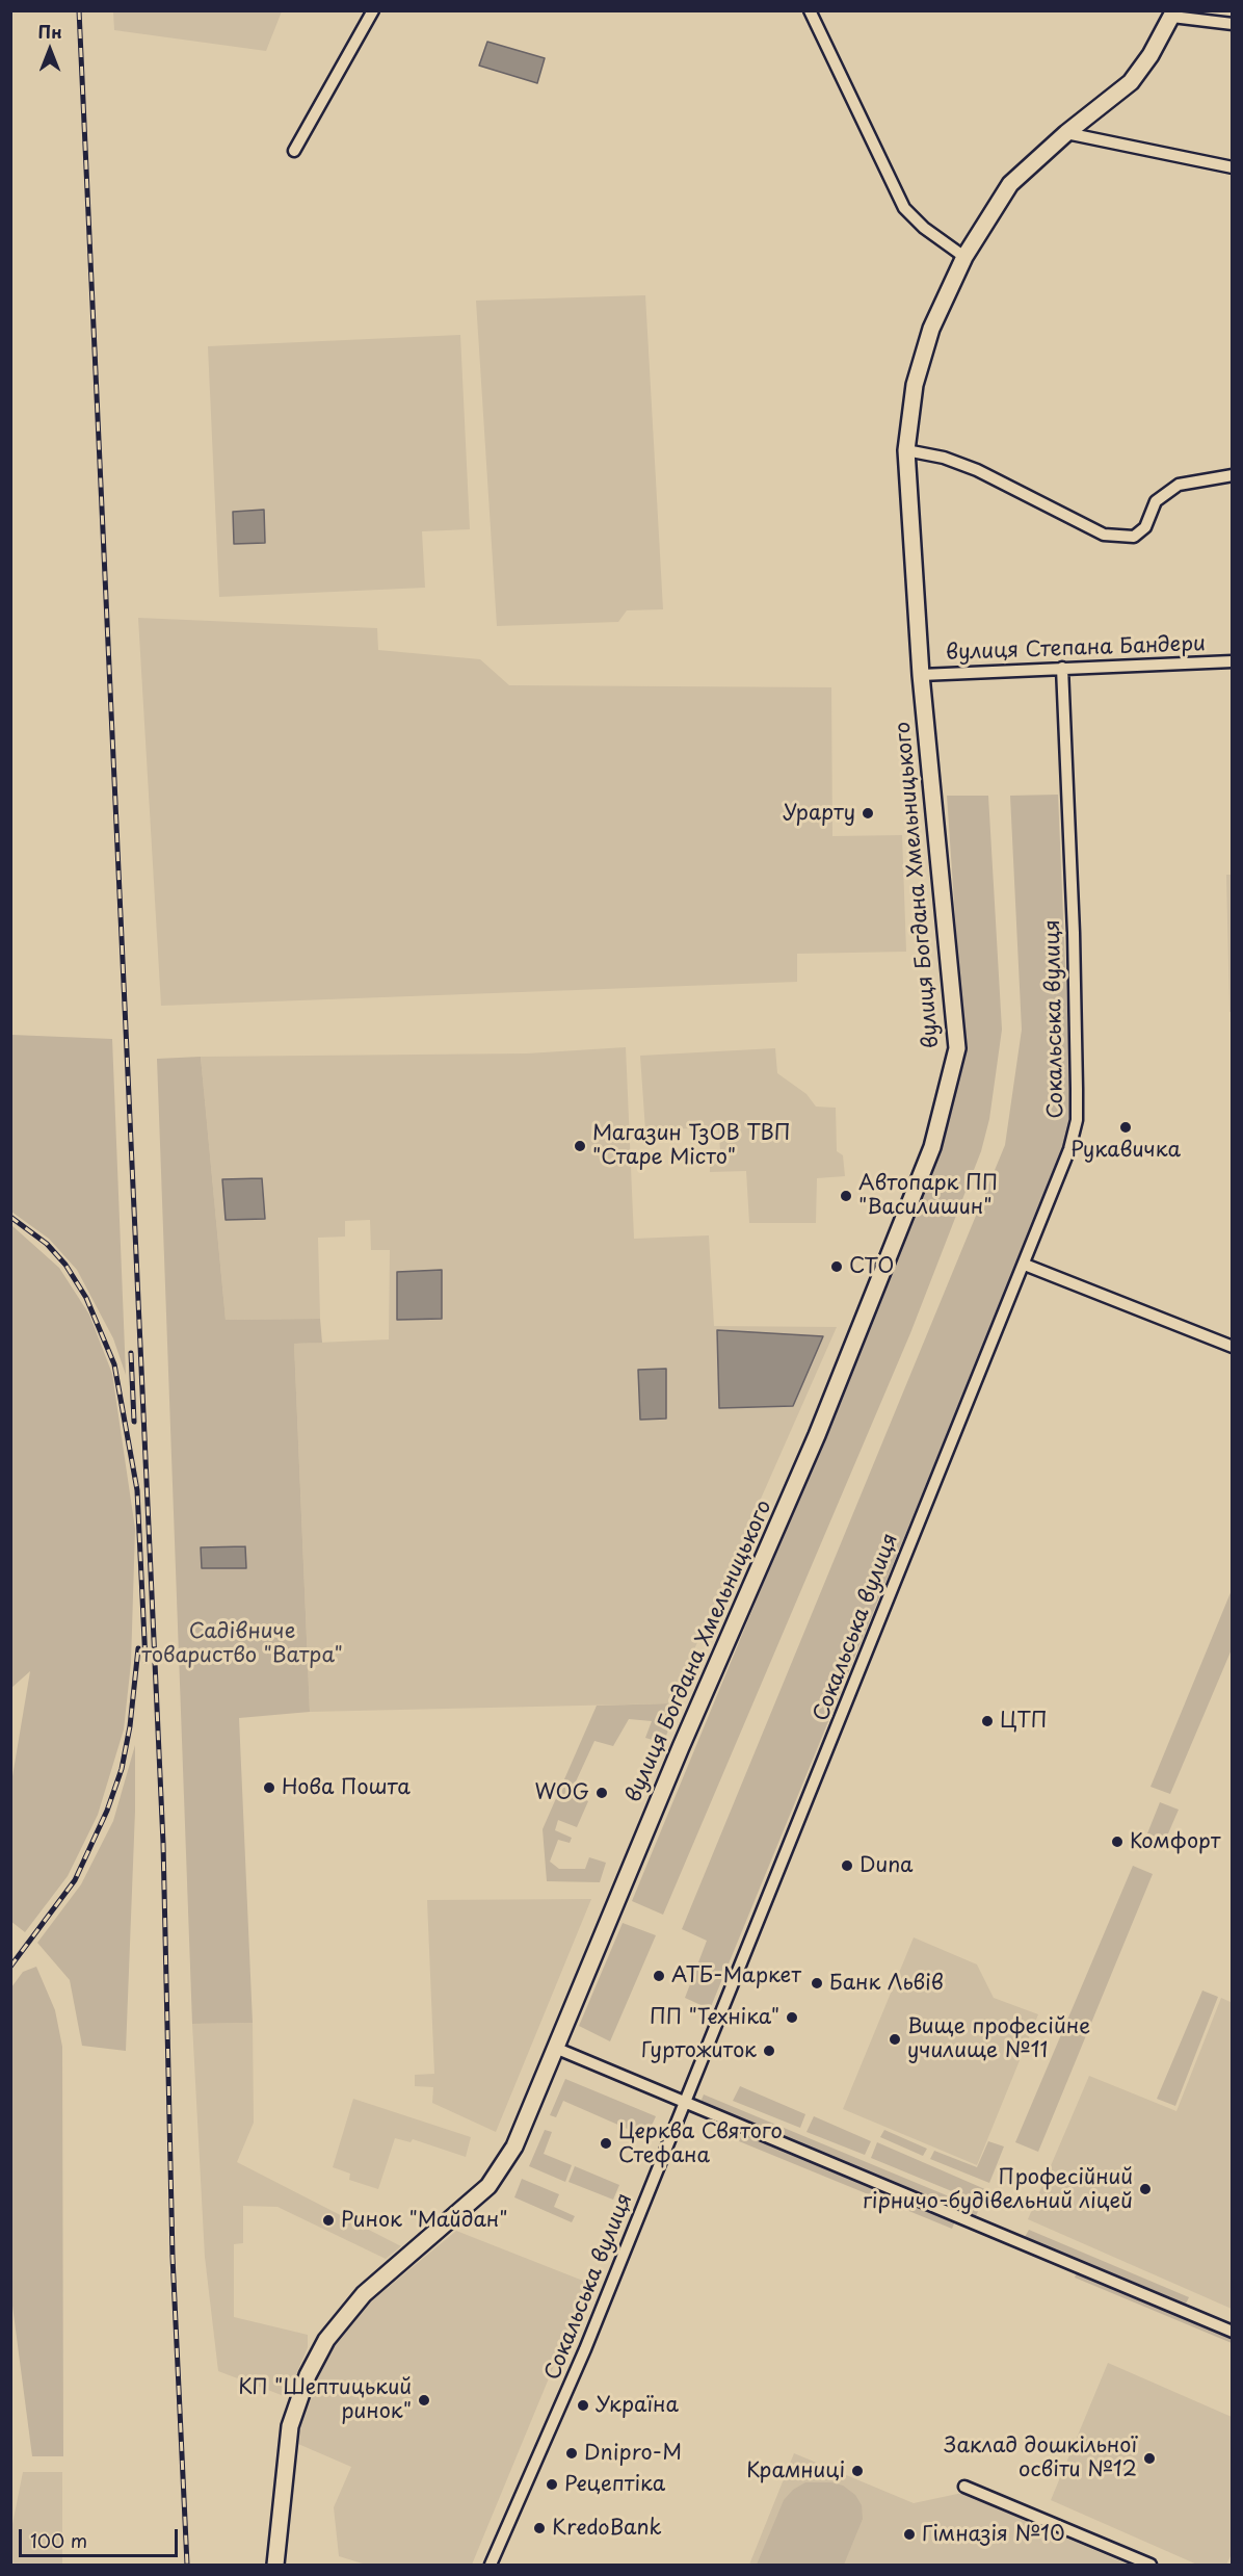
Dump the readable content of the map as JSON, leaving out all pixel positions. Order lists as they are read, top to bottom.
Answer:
{
  "streets": {
    "street": ["вулиця Степана Бандери", "вулиця Богдана Хмельницького", "Сокальська вулиця"]
  },
  "crossings": [
    ["вулиця Степана Бандери", "вулиця Богдана Хмельницького"],
    ["вулиця Степана Бандери", "Сокальська вулиця"]
  ],
  "parks": ["Садівниче товариство \"Ватра\""],
  "places": [
    "Урарту",
    "Рукавичка",
    "Магазин ТзОВ ТВП \"Старе Місто\"",
    "Автопарк ПП \"Василишин\"",
    "СТО",
    "ЦТП",
    "Нова Пошта",
    "WOG",
    "Комфорт",
    "Duna",
    "АТБ-Маркет",
    "Банк Львів",
    "ПП \"Техніка\"",
    "Вище професійне училище №11",
    "Гуртожиток",
    "Церква Святого Стефана",
    "Професійний гірничо-будівельний ліцей",
    "Ринок \"Майдан\"",
    "КП \"Шептицький ринок\"",
    "Україна",
    "Dnipro-M",
    "Заклад дошкільної освіти №12",
    "Крамниці",
    "Рецептіка",
    "KredoBank",
    "Гімназія №10"
  ],
  "scale_bar": "100 m",
  "north": "top"
}
